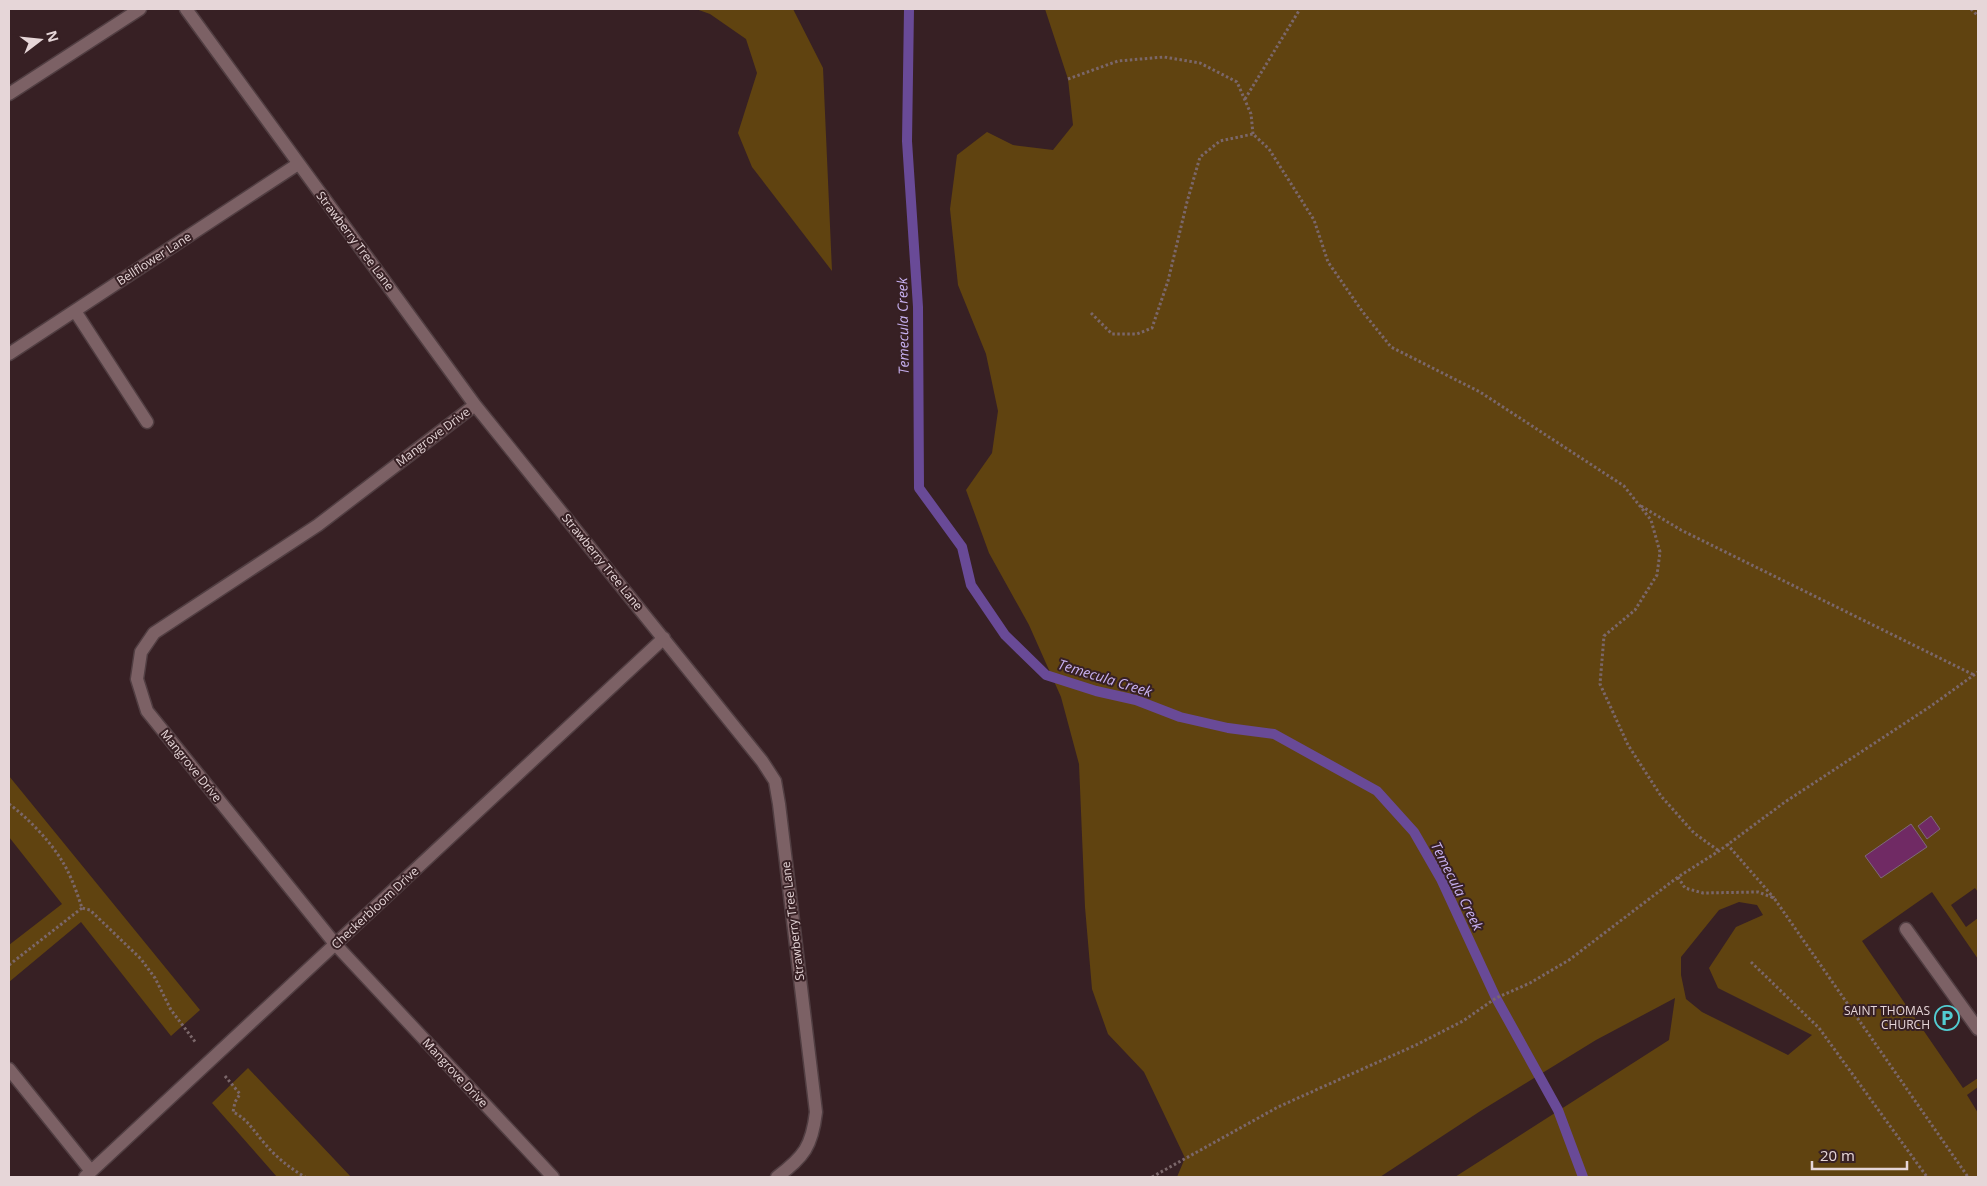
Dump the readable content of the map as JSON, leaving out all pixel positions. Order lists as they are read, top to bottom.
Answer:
{
  "streets": {
    "street": [
      "Strawberry Tree Lane",
      "Bellflower Lane",
      "Mangrove Drive",
      "Checkerbloom Drive"
    ]
  },
  "crossings": [
    ["Strawberry Tree Lane", "Bellflower Lane"],
    ["Strawberry Tree Lane", "Mangrove Drive"],
    ["Strawberry Tree Lane", "Checkerbloom Drive"],
    ["Mangrove Drive", "Checkerbloom Drive"]
  ],
  "water": ["Temecula Creek"],
  "places": {
    "parking": ["SAINT THOMAS CHURCH"]
  },
  "scale_bar": "20 m",
  "north": "right"
}
